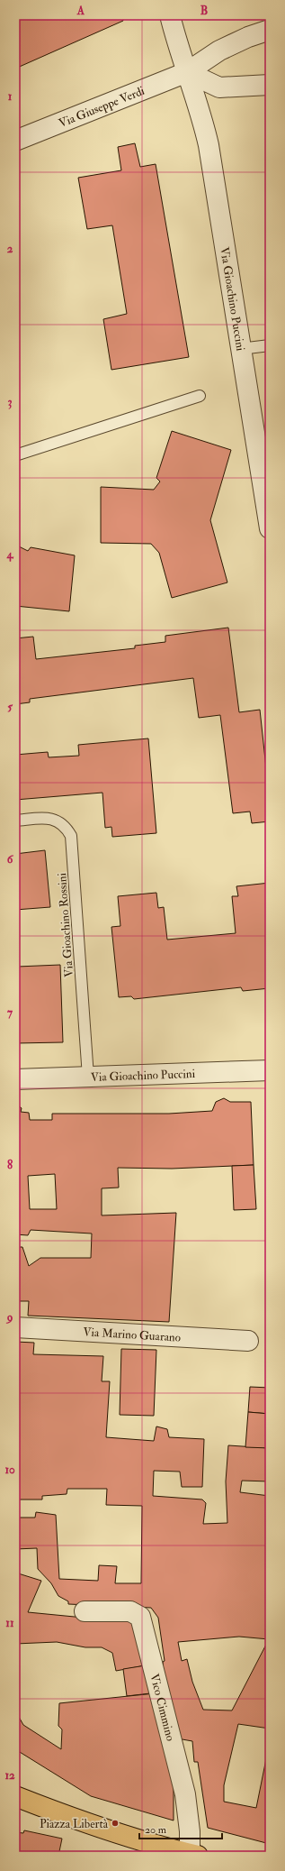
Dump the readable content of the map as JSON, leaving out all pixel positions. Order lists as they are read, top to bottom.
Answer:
{
  "streets": {
    "street": [
      "Via Giuseppe Verdi",
      "Via Gioachino Puccini",
      "Via Marino Guarano",
      "Vico Cimmino"
    ],
    "lane": ["Via Gioachino Rossini"]
  },
  "crossings": [
    ["Via Giuseppe Verdi", "Via Gioachino Puccini"],
    ["Via Gioachino Puccini", "Via Gioachino Rossini"]
  ],
  "places": ["Piazza Libertà"],
  "scale_bar": "20 m",
  "grid": {
    "columns": ["A", "B"],
    "rows": [
      "1",
      "2",
      "3",
      "4",
      "5",
      "6",
      "7",
      "8",
      "9",
      "10",
      "11",
      "12"
    ]
  }
}
